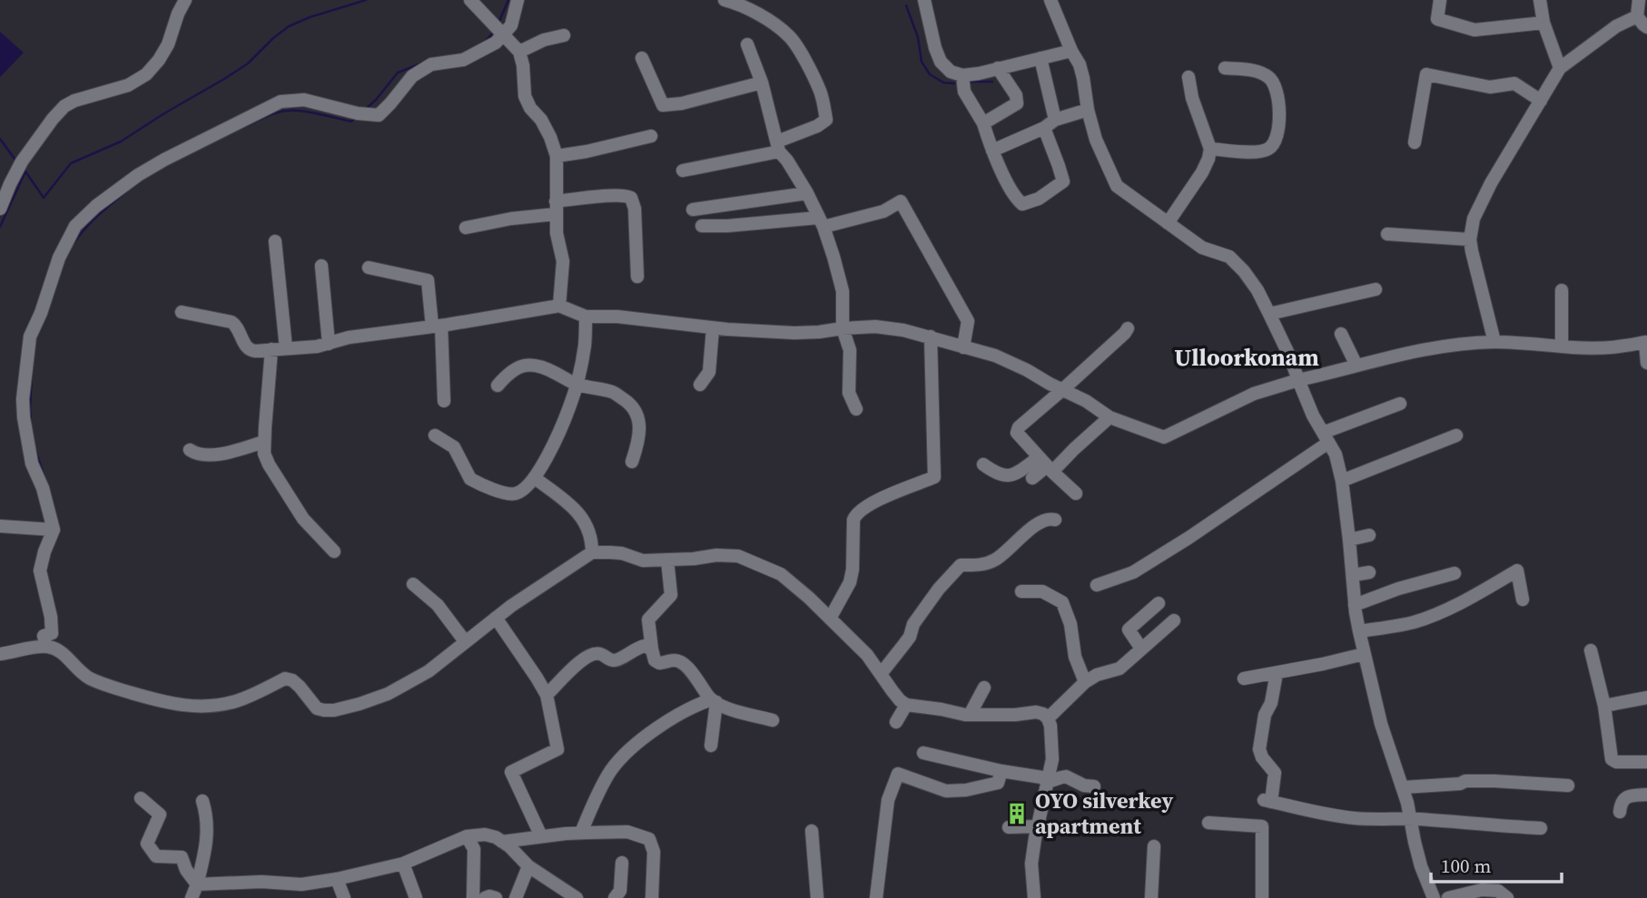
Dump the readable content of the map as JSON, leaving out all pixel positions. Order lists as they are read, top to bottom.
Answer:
{
  "districts": ["Ulloorkonam"],
  "places": {
    "building": ["OYO silverkey apartment"]
  },
  "scale_bar": "100 m"
}
